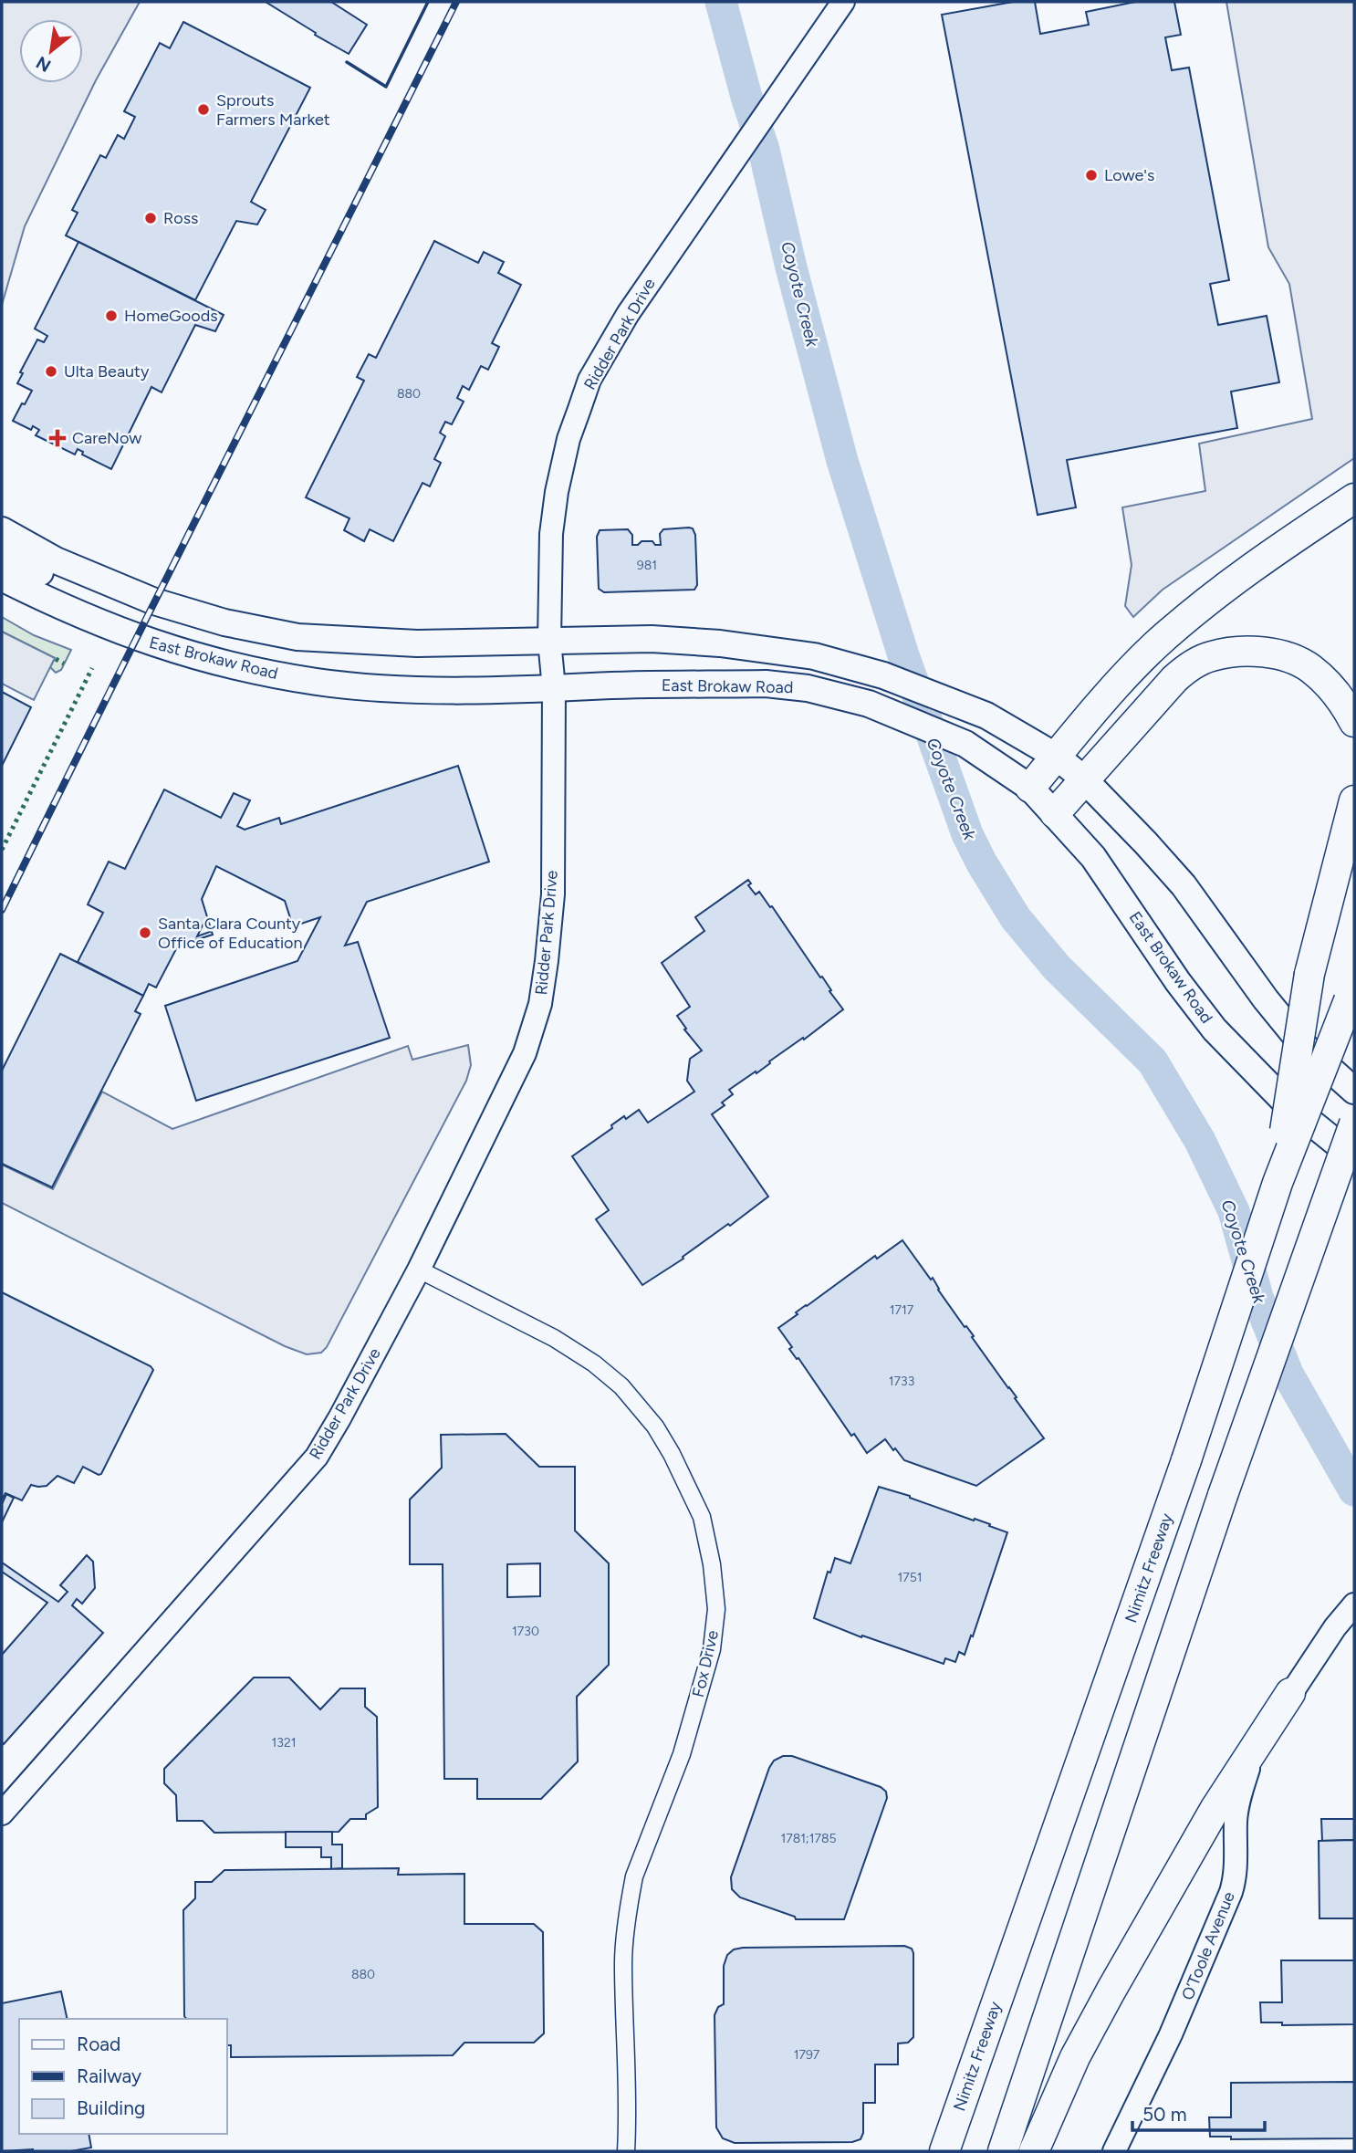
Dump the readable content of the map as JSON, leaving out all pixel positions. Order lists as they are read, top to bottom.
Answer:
{
  "streets": {
    "highway": ["Nimitz Freeway"],
    "main road": ["East Brokaw Road"],
    "street": ["Ridder Park Drive", "Fox Drive", "O’Toole Avenue"]
  },
  "crossings": [
    ["Ridder Park Drive", "East Brokaw Road"],
    ["Ridder Park Drive", "Fox Drive"]
  ],
  "water": ["Coyote Creek"],
  "places": {
    "other": [
      "Sprouts Farmers Market",
      "Lowe's",
      "Ross",
      "HomeGoods",
      "Ulta Beauty",
      "Santa Clara County Office of Education"
    ],
    "health": ["CareNow"]
  },
  "house_numbers": [
    "880",
    "981",
    "1717",
    "1733",
    "1751",
    "1730",
    "1321",
    "1781;1785",
    "880",
    "1797"
  ],
  "legend": ["Road", "Railway", "Building"],
  "scale_bar": "50 m",
  "north": "bottom left"
}
